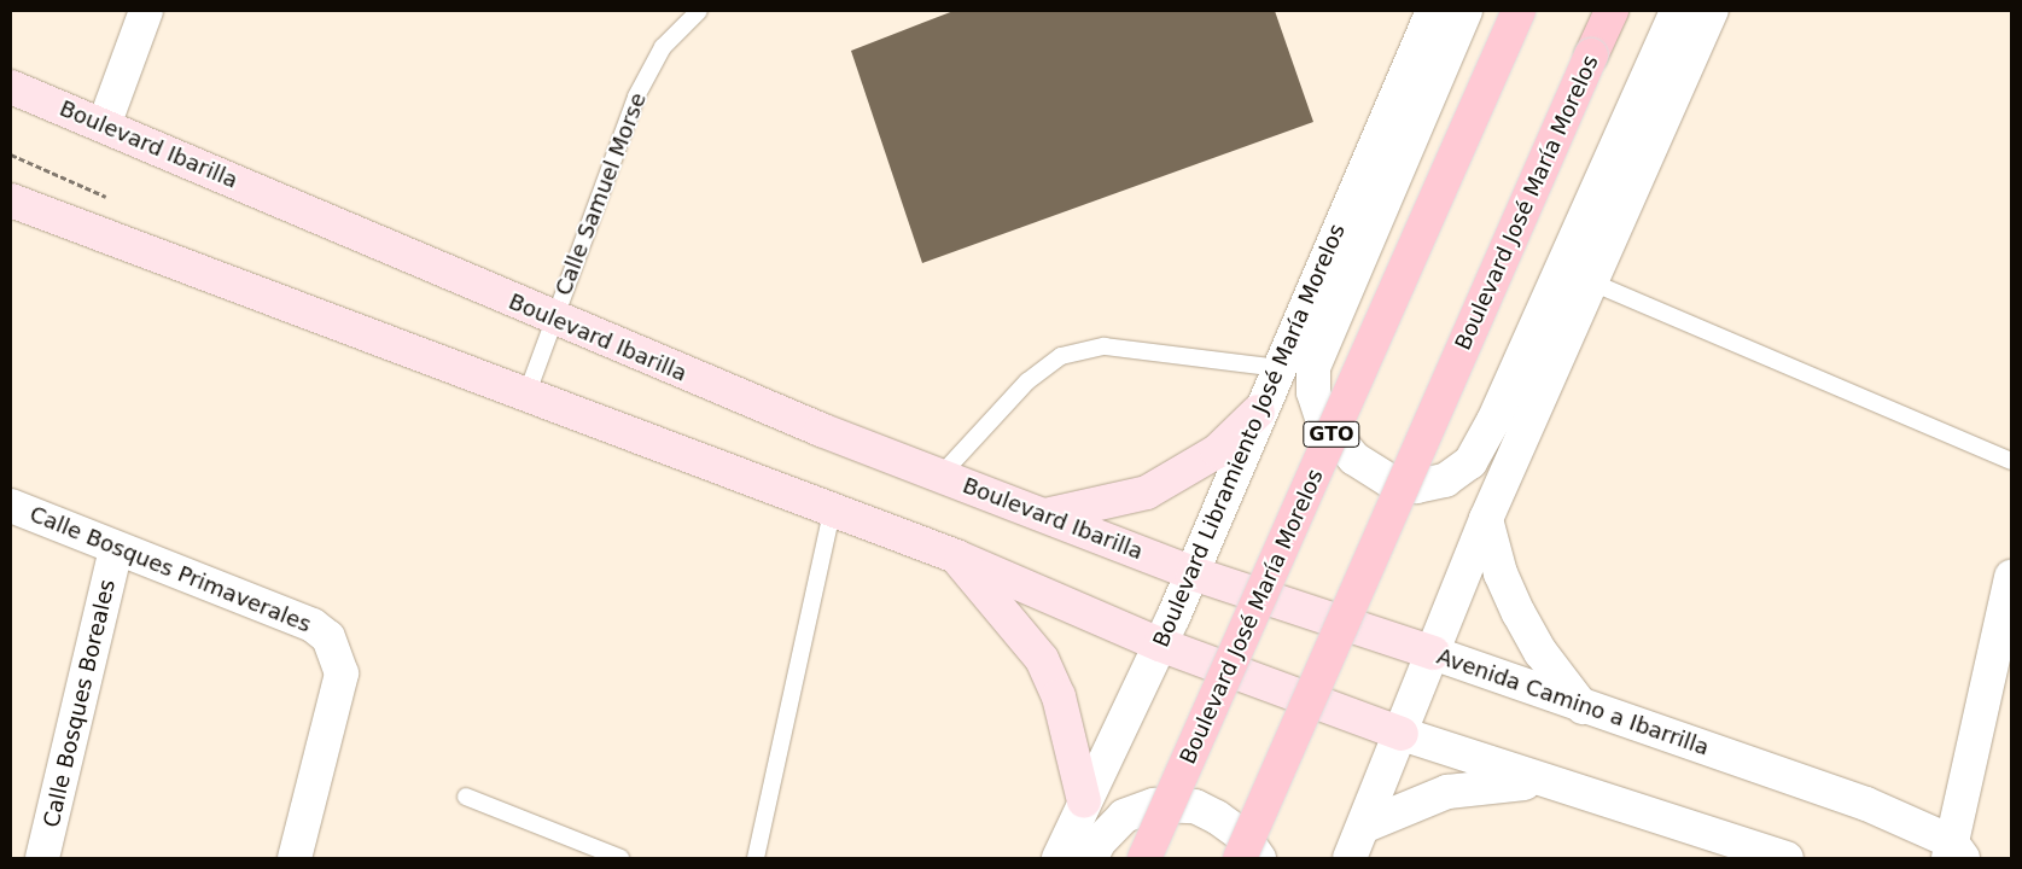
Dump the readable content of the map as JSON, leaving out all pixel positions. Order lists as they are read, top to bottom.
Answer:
{
  "streets": {
    "main road": [
      "Boulevard Ibarilla",
      "Boulevard José María Morelos",
      "GTO",
      "Avenida Camino a Ibarrilla"
    ],
    "street": ["Boulevard Libramiento José María Morelos", "Calle Bosques Primaverales", "Calle Bosques Boreales"],
    "lane": ["Calle Samuel Morse"]
  },
  "crossings": [
    ["Boulevard Ibarilla", "Calle Samuel Morse"],
    ["Boulevard Ibarilla", "Boulevard Libramiento José María Morelos"],
    ["Boulevard Ibarilla", "Avenida Camino a Ibarrilla"],
    ["Boulevard Libramiento José María Morelos", "Avenida Camino a Ibarrilla"],
    ["Calle Bosques Primaverales", "Calle Bosques Boreales"]
  ]
}
